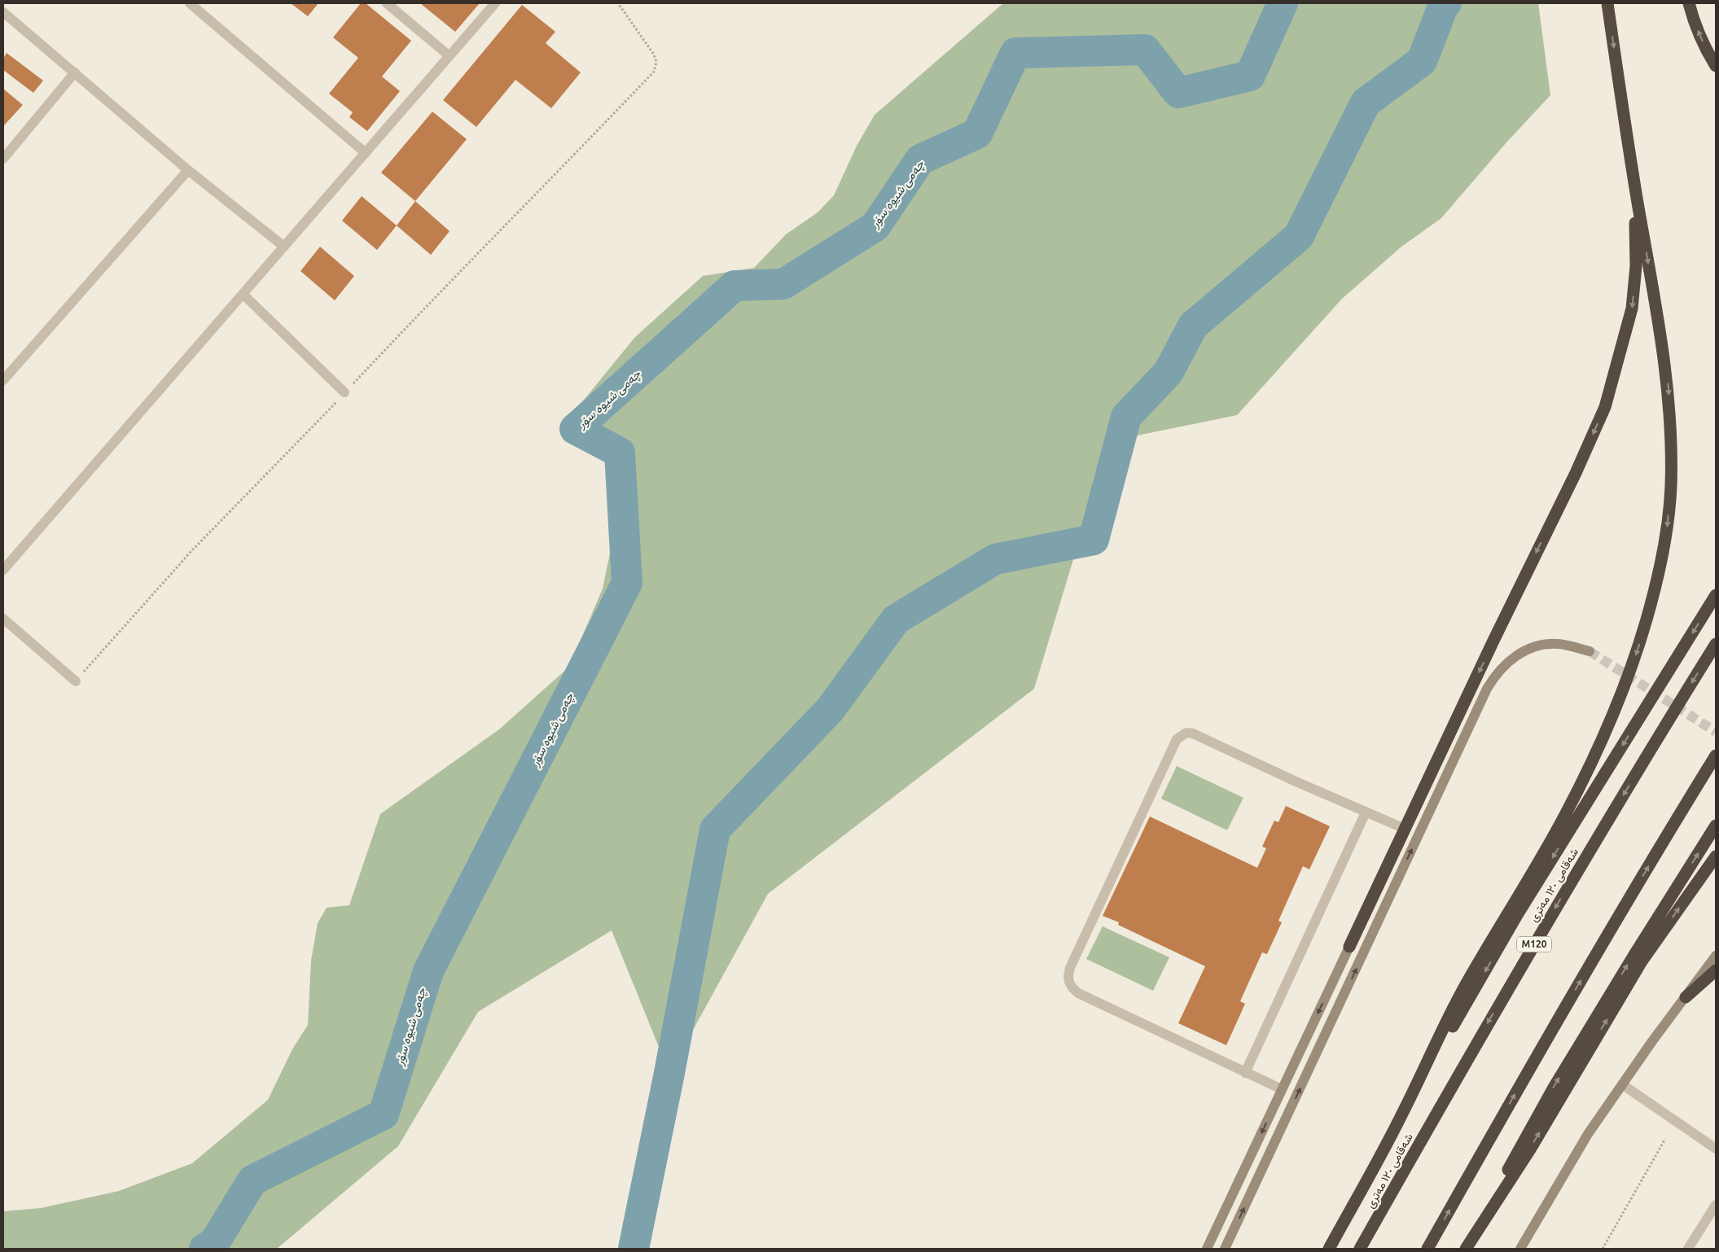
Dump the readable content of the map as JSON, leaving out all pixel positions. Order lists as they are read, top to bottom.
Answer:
{
  "streets": {
    "highway": ["شەقامی ١٢٠ مەتری", "M120"]
  },
  "water": ["چەمی شیوە سۆر"]
}
